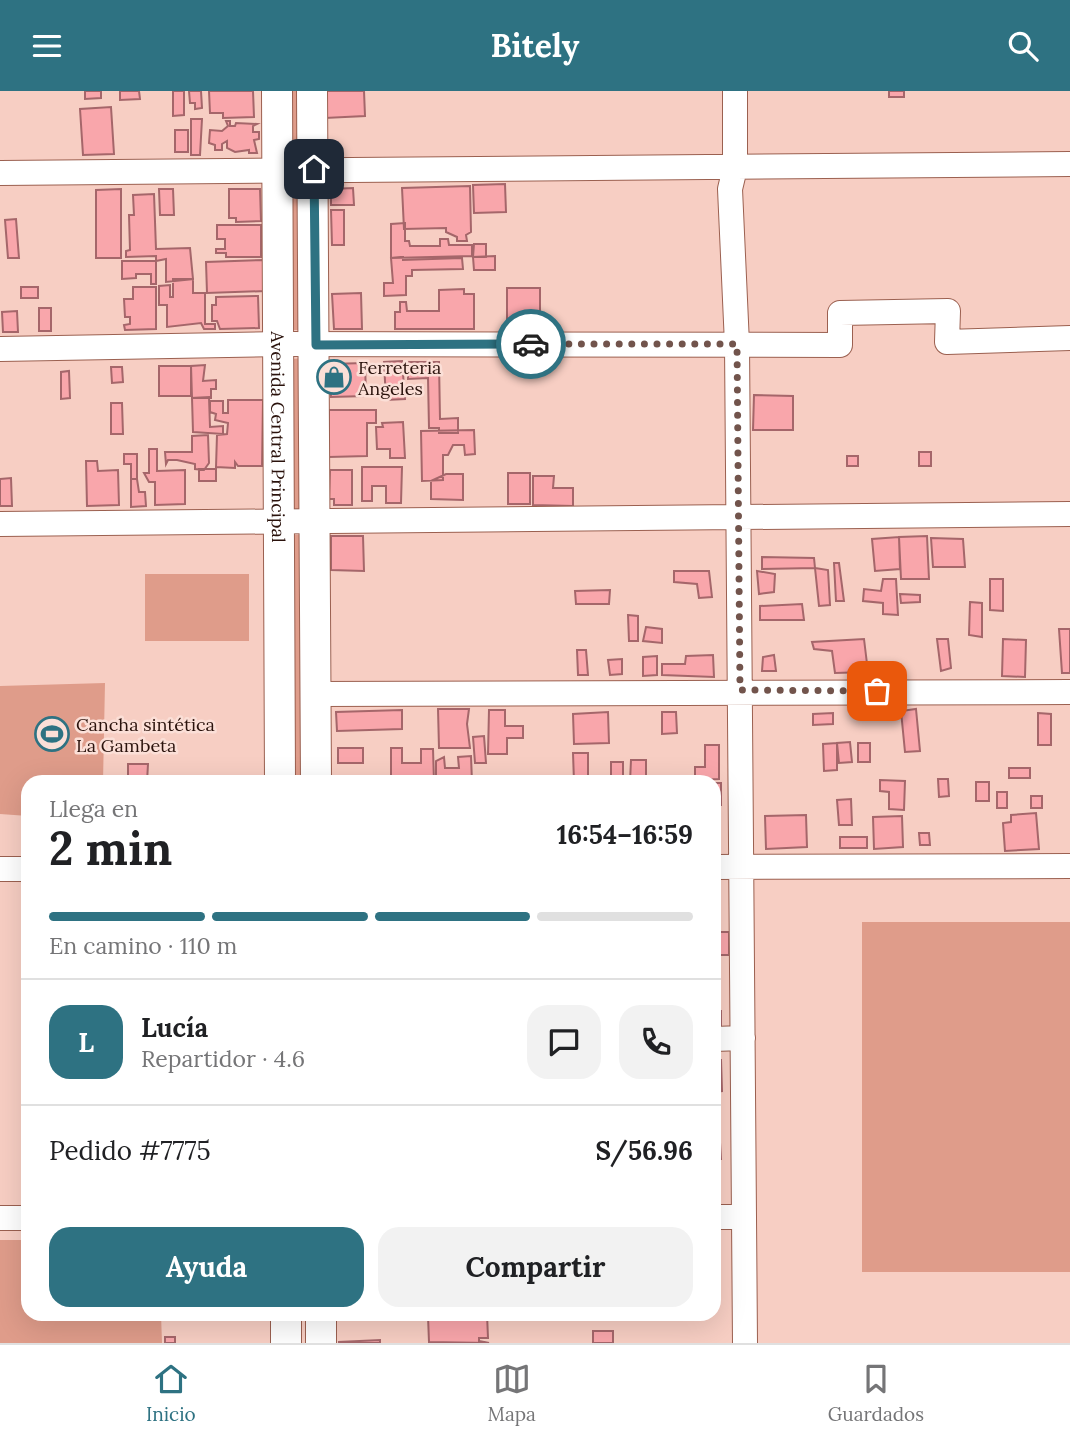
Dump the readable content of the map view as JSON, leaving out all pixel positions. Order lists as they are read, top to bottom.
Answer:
{
  "streets": {
    "street": ["Avenida Central Principal"]
  },
  "places": {
    "shop": ["Ferreteria Angeles"],
    "sports": ["Cancha sintética La Gambeta"]
  },
  "page": {
    "header": "Bitely",
    "heading": ["2 min", "Llega en", "16:54–16:59"],
    "panel": [
      "Lucía",
      "Repartidor · 4.6",
      "Pedido #7775",
      "S/56.96"
    ],
    "bar": "En camino · 110 m",
    "round": "L",
    "buttons": ["Ayuda", "Compartir"],
    "tabs": ["Inicio", "Mapa", "Guardados"]
  }
}
